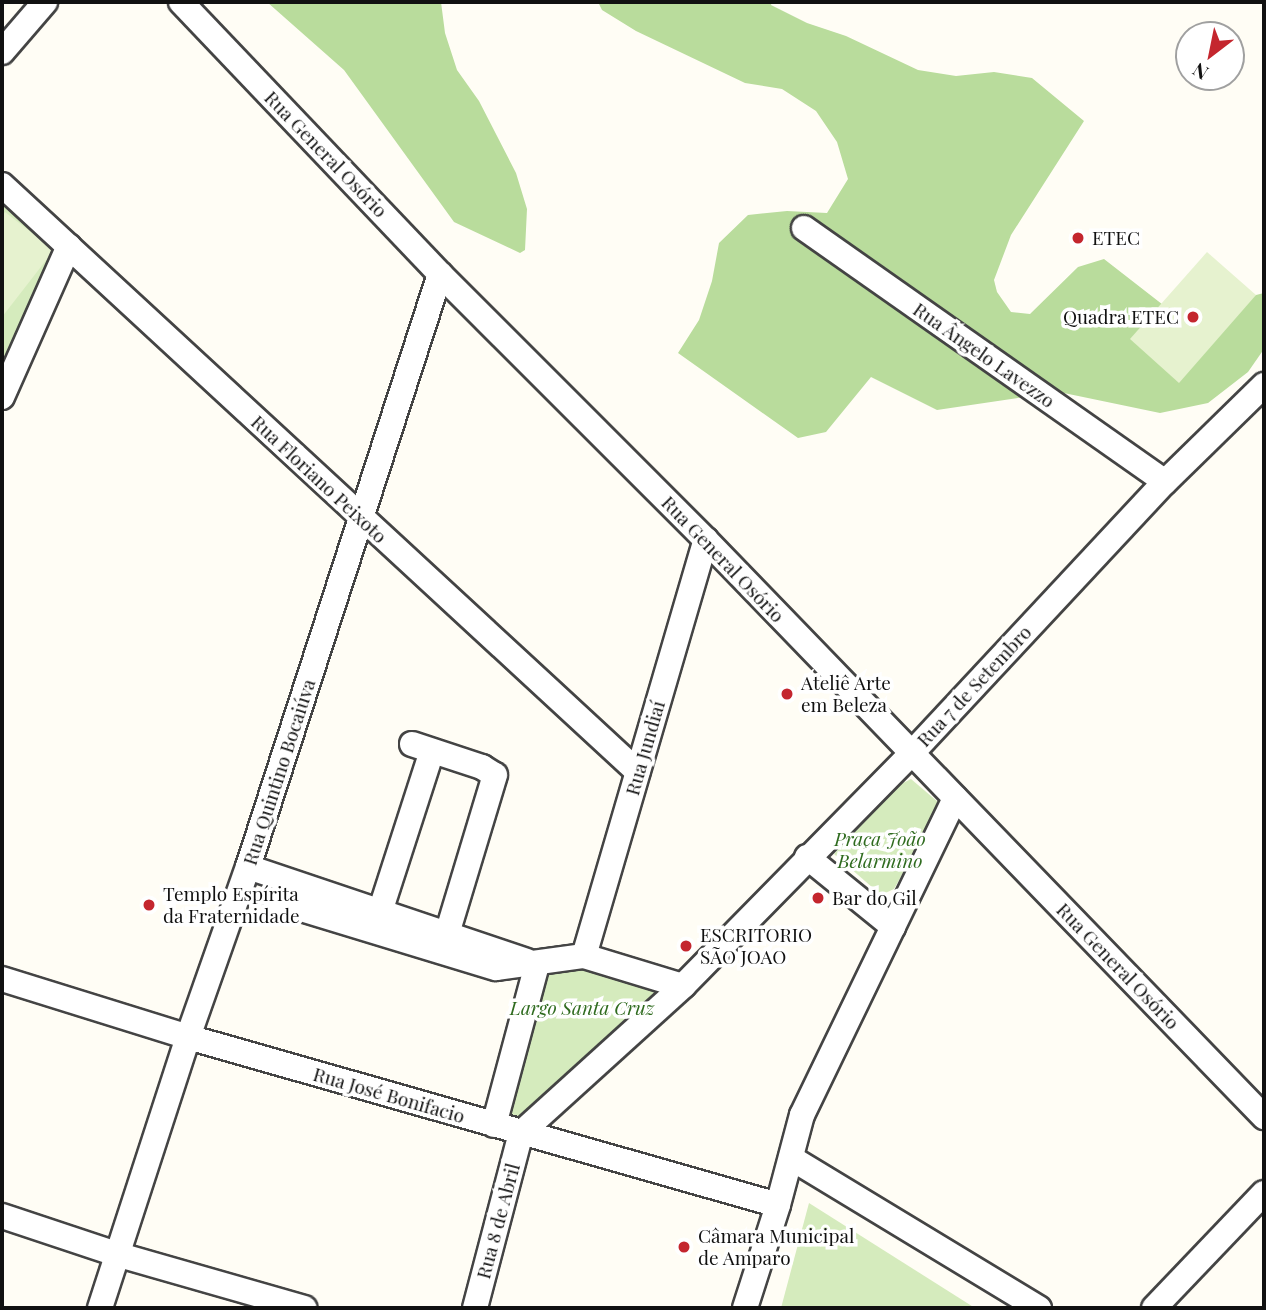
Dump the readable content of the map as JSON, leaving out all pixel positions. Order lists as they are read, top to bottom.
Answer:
{
  "streets": {
    "street": [
      "Rua General Osório",
      "Rua Ângelo Lavezzo",
      "Rua Floriano Peixoto",
      "Rua 7 de Setembro",
      "Rua Jundiaí",
      "Rua Quintino Bocaiúva",
      "Rua José Bonifacio",
      "Rua 8 de Abril"
    ]
  },
  "crossings": [
    ["Rua General Osório", "Rua 7 de Setembro"],
    ["Rua General Osório", "Rua Jundiaí"],
    ["Rua General Osório", "Rua Quintino Bocaiúva"],
    ["Rua Ângelo Lavezzo", "Rua 7 de Setembro"],
    ["Rua Floriano Peixoto", "Rua Jundiaí"],
    ["Rua Floriano Peixoto", "Rua Quintino Bocaiúva"],
    ["Rua Quintino Bocaiúva", "Rua José Bonifacio"],
    ["Rua José Bonifacio", "Rua 8 de Abril"]
  ],
  "parks": ["Praça João Belarmino", "Largo Santa Cruz"],
  "places": [
    "ETEC",
    "Quadra ETEC",
    "Ateliê Arte em Beleza",
    "Bar do Gil",
    "Templo Espírita da Fraternidade",
    "ESCRITORIO SÃO JOAO",
    "Câmara Municipal de Amparo"
  ],
  "north": "bottom left"
}
